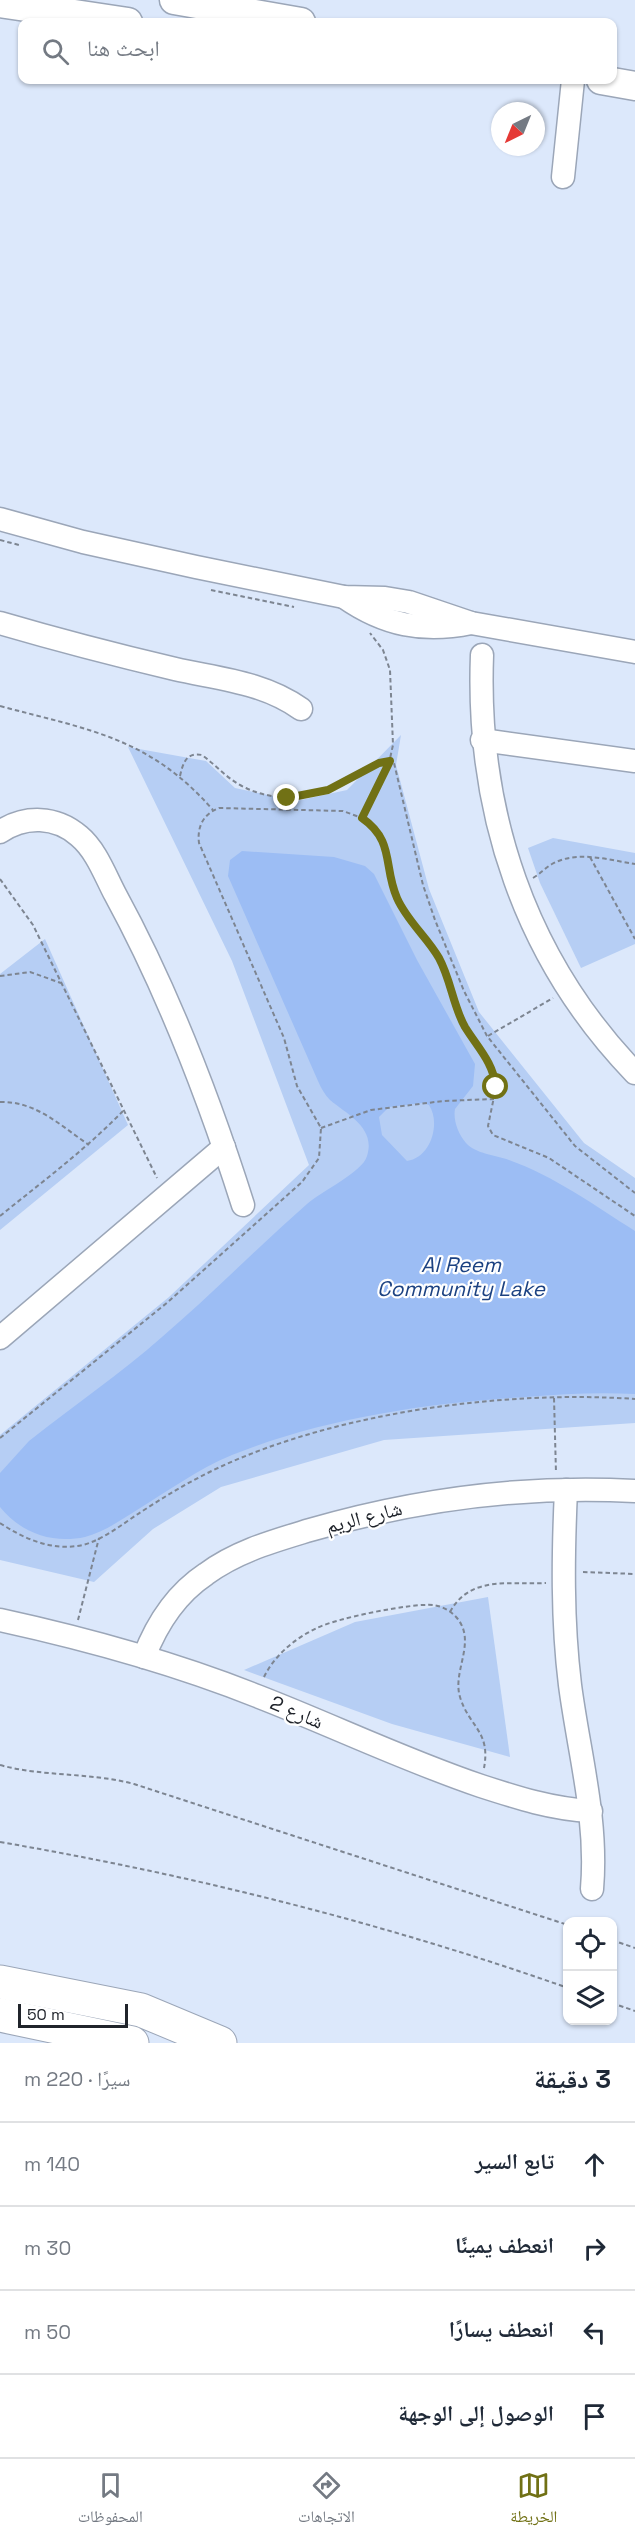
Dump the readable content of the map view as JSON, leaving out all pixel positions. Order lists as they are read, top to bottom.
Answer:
{
  "streets": {
    "street": ["شارع الريم", "شارع 2"]
  },
  "crossings": [
    ["شارع الريم", "شارع 2"]
  ],
  "water": ["Al Reem Community Lake"],
  "scale_bar": "50 m",
  "north": "bottom left",
  "page": {
    "search": "ابحث هنا",
    "scale": "50 m",
    "heading": ["3 دقيقة", "سيرًا · 220 m"],
    "list": [
      ["تابع السير", "140 m"],
      ["انعطف يمينًا", "30 m"],
      ["انعطف يسارًا", "50 m"],
      "الوصول إلى الوجهة"
    ],
    "nav": ["الخريطة", "الاتجاهات", "المحفوظات"]
  }
}
